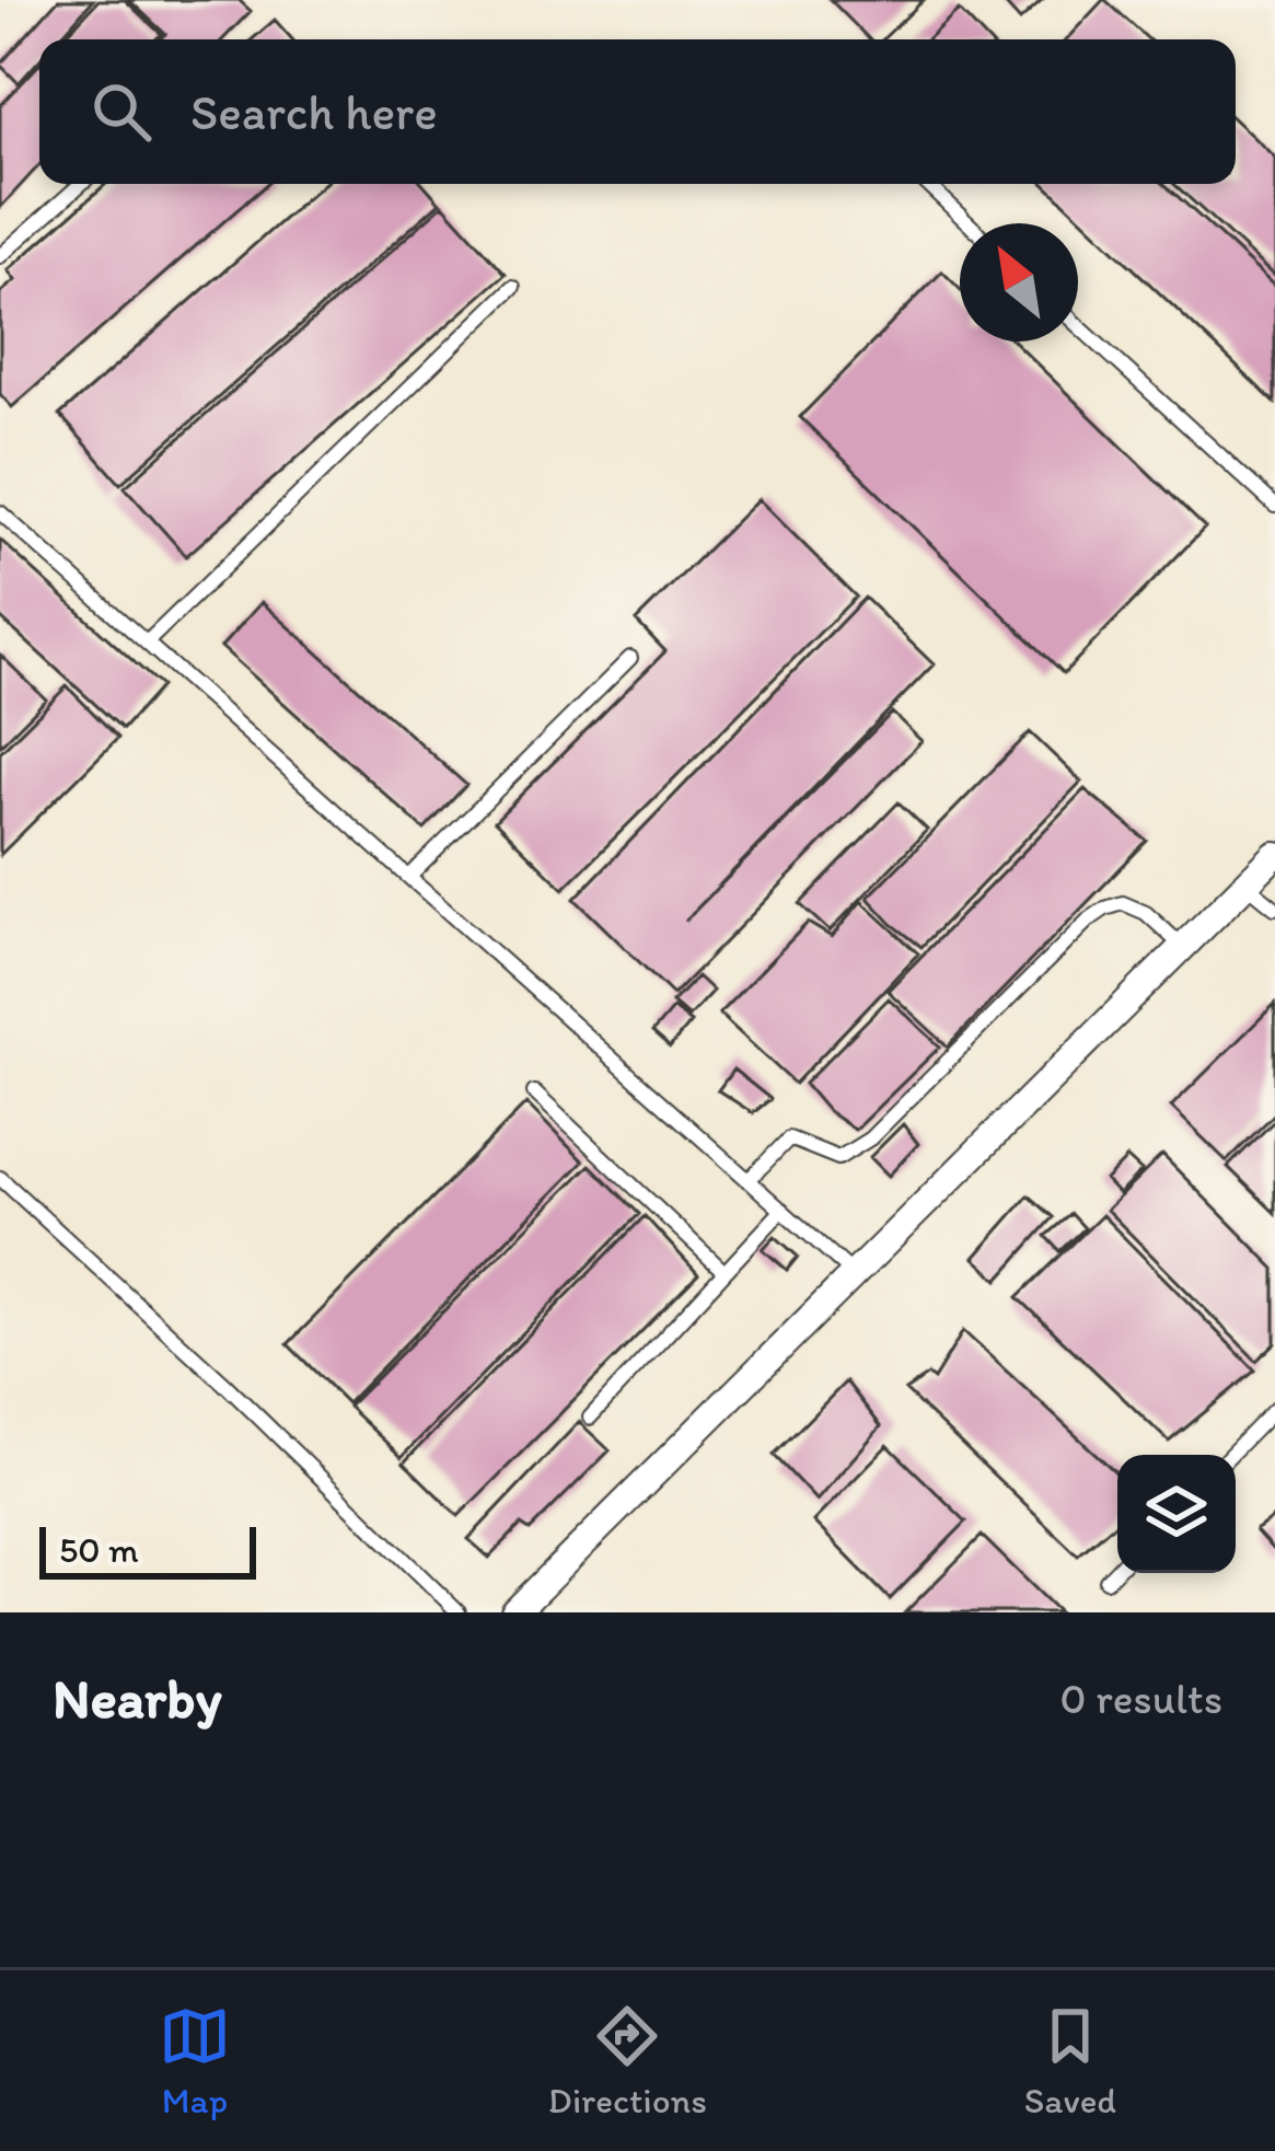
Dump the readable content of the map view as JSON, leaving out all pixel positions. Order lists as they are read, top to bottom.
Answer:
{
  "scale_bar": "50 m",
  "north": "top left",
  "page": {
    "search": "Search here",
    "scale": "50 m",
    "heading": ["Nearby", "0 results"],
    "nav": ["Map", "Directions", "Saved"]
  }
}
